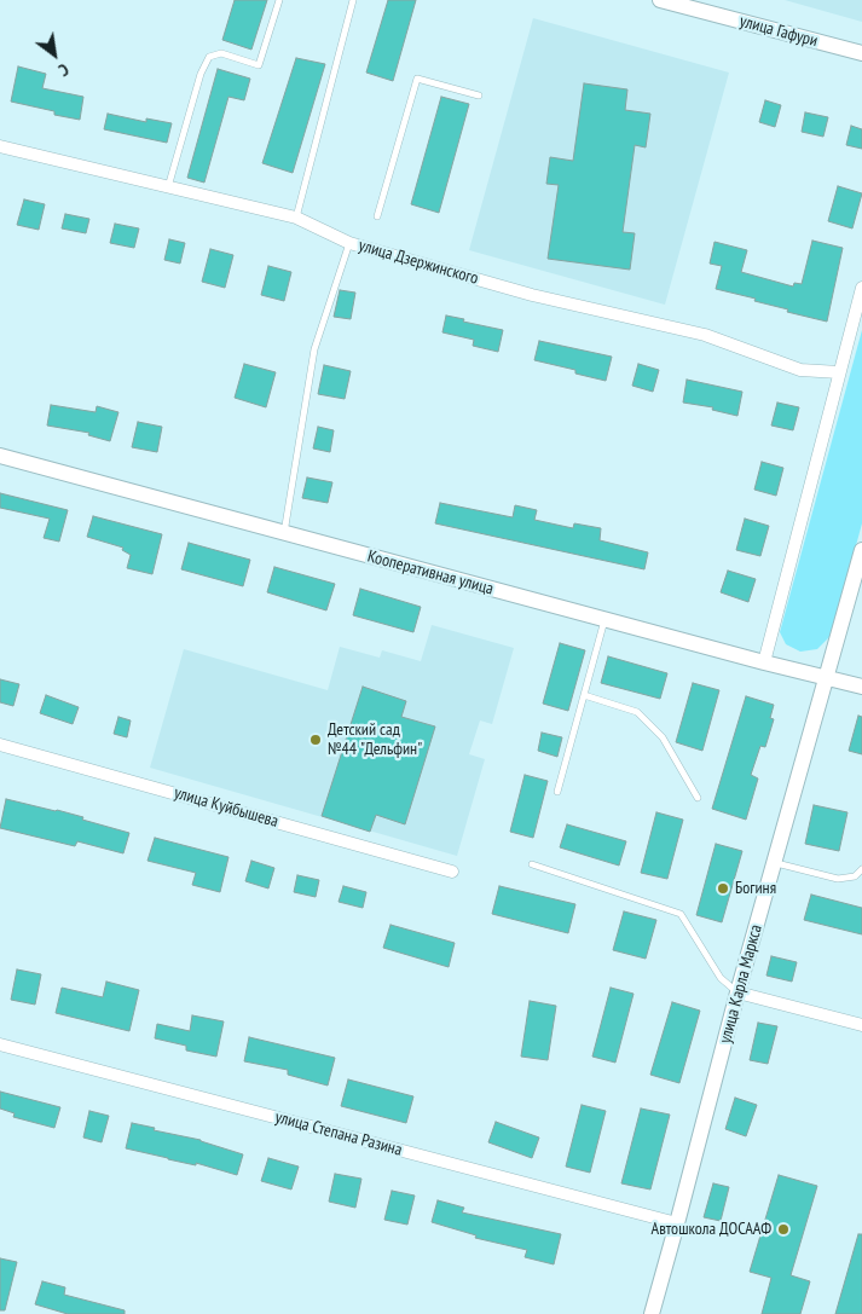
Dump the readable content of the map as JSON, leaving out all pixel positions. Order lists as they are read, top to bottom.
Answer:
{
  "streets": {
    "street": [
      "улица Гафури",
      "улица Дзержинского",
      "Кооперативная улица",
      "улица Куйбышева",
      "улица Карла Маркса",
      "улица Степана Разина"
    ]
  },
  "crossings": [
    ["Кооперативная улица", "улица Карла Маркса"],
    ["улица Карла Маркса", "улица Степана Разина"]
  ],
  "places": ["Детский сад №44 \"Дельфин\"", "Богиня", "Автошкола ДОСААФ"],
  "north": "bottom right"
}
